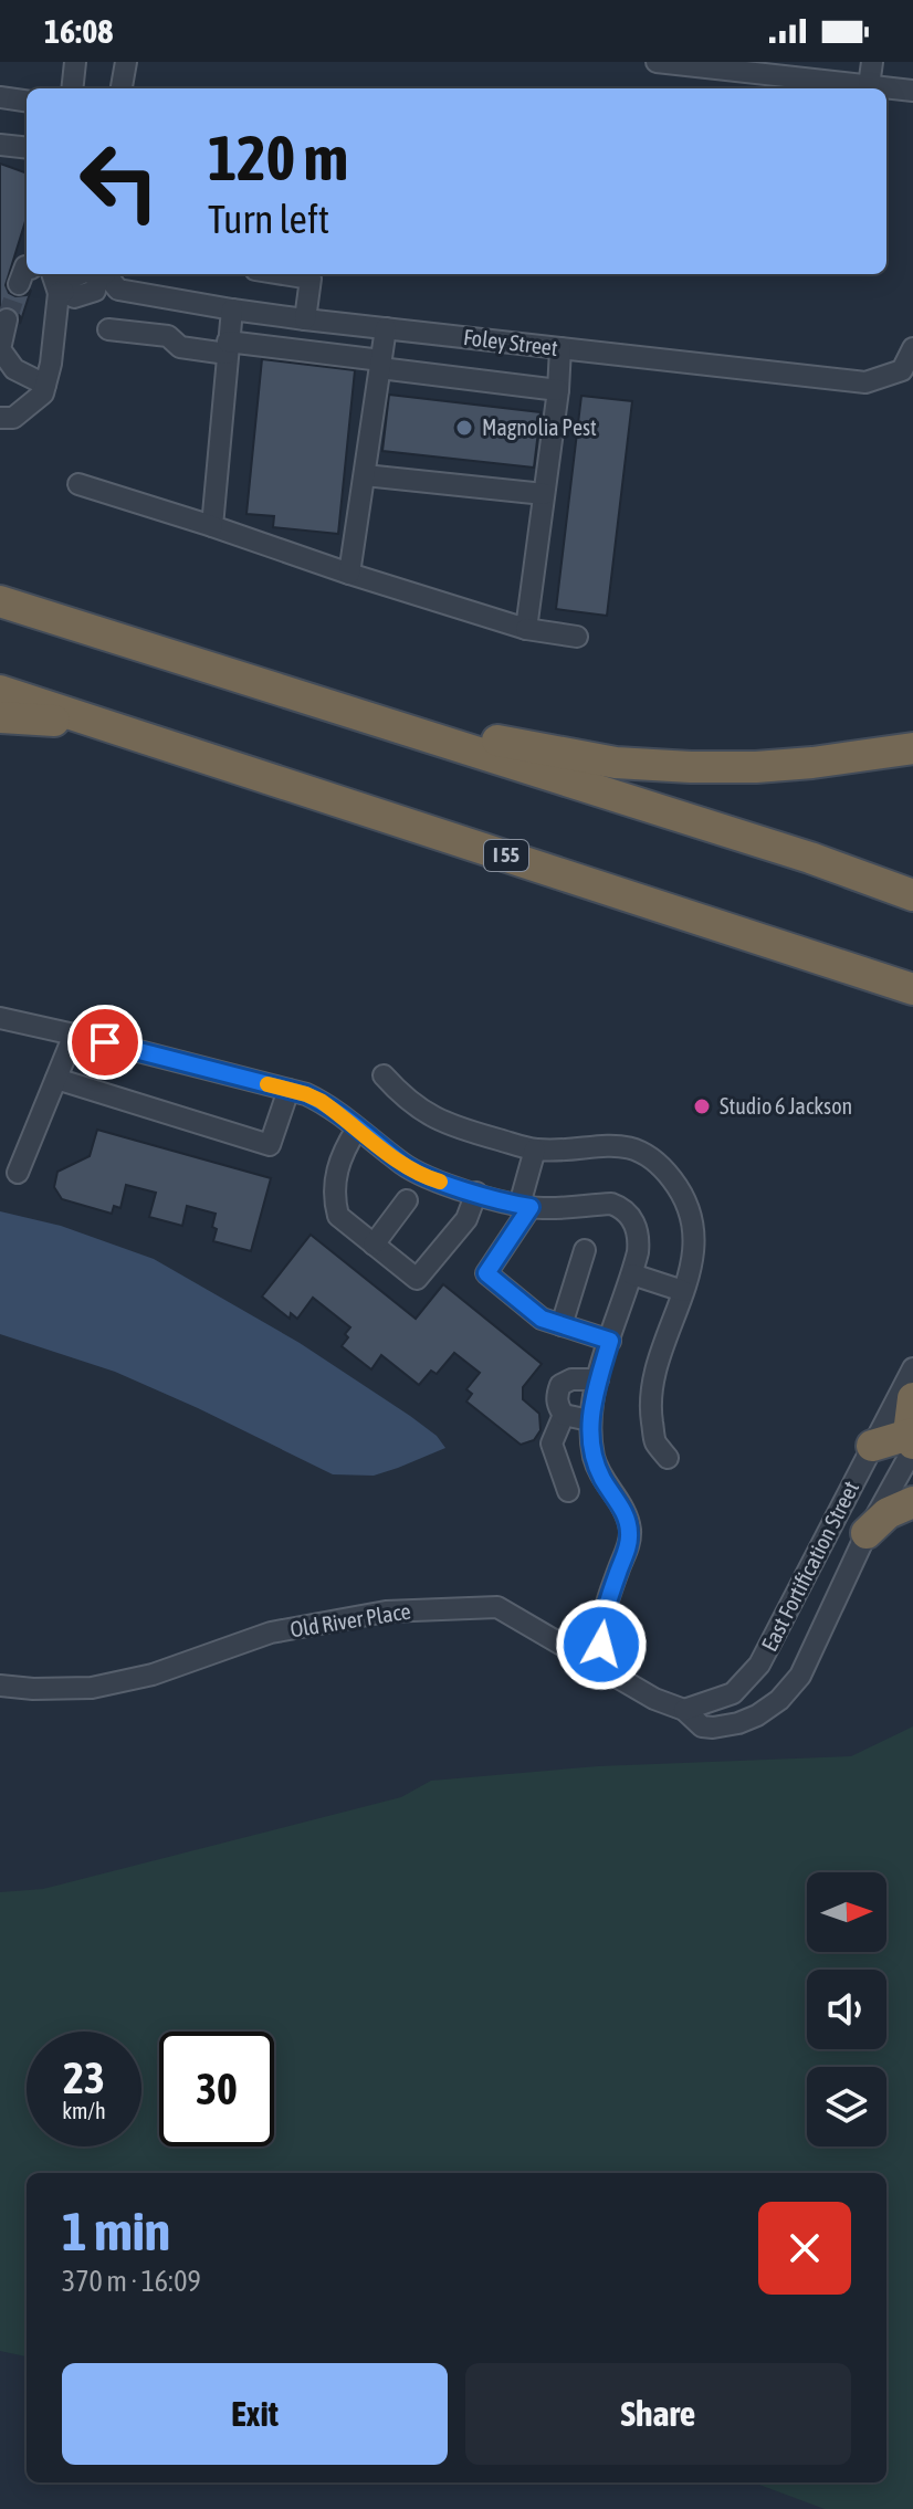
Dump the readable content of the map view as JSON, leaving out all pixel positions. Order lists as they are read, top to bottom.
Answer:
{
  "streets": {
    "highway": ["I 55"],
    "street": ["Foley Street", "East Fortification Street", "Old River Place"]
  },
  "crossings": [
    ["East Fortification Street", "Old River Place"]
  ],
  "places": ["Magnolia Pest", "Studio 6 Jackson"],
  "north": "right",
  "page": {
    "status": "16:08",
    "turn": ["120 m", "Turn left"],
    "speed": "23 km/h",
    "limit": "30",
    "heading": ["1 min", "370 m · 16:09"],
    "buttons": ["Exit", "Share"]
  }
}
